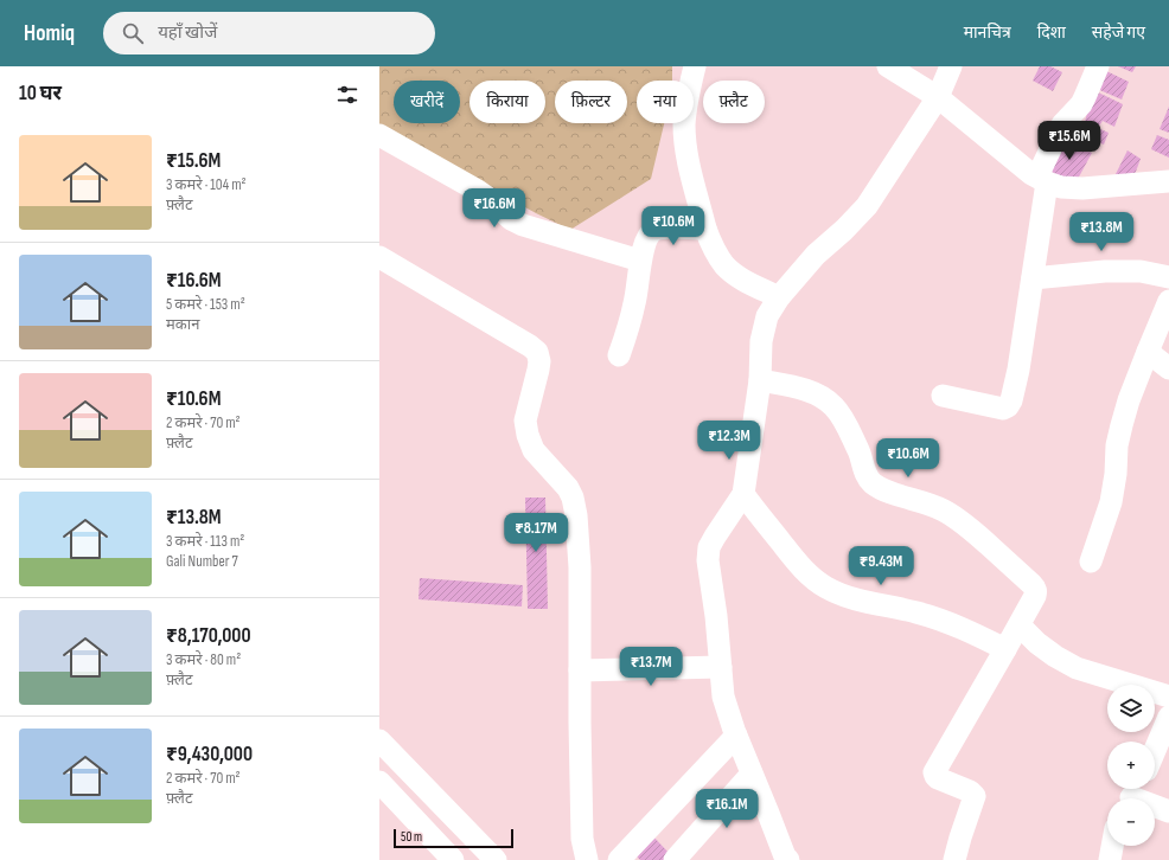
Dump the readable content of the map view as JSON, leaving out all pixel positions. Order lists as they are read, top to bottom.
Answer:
{
  "scale_bar": "50 m",
  "page": {
    "header": "Homiq",
    "search": "यहाँ खोजें",
    "nav": ["मानचित्र", "दिशा", "सहेजे गए"],
    "heading": "10 घर",
    "chip": [
      "खरीदें",
      "किराया",
      "फ़िल्टर",
      "नया",
      "फ़्लैट"
    ],
    "price": [
      "₹15.6M",
      "₹16.6M",
      "₹10.6M",
      "₹13.8M",
      "₹12.3M",
      "₹10.6M",
      "₹8.17M",
      "₹9.43M",
      "₹13.7M",
      "₹16.1M"
    ],
    "list": [
      {
        "name": "₹15.6M",
        "note": "3 कमरे · 104 m² · फ़्लैट"
      },
      {
        "name": "₹16.6M",
        "note": "5 कमरे · 153 m² · मकान"
      },
      {
        "name": "₹10.6M",
        "note": "2 कमरे · 70 m² · फ़्लैट"
      },
      {
        "name": "₹13.8M",
        "note": "3 कमरे · 113 m² · Gali Number 7"
      },
      {
        "name": "₹8,170,000",
        "note": "3 कमरे · 80 m² · फ़्लैट"
      },
      {
        "name": "₹9,430,000",
        "note": "2 कमरे · 70 m² · फ़्लैट"
      }
    ],
    "map_buttons": ["+", "−"],
    "scale": "50 m"
  }
}
